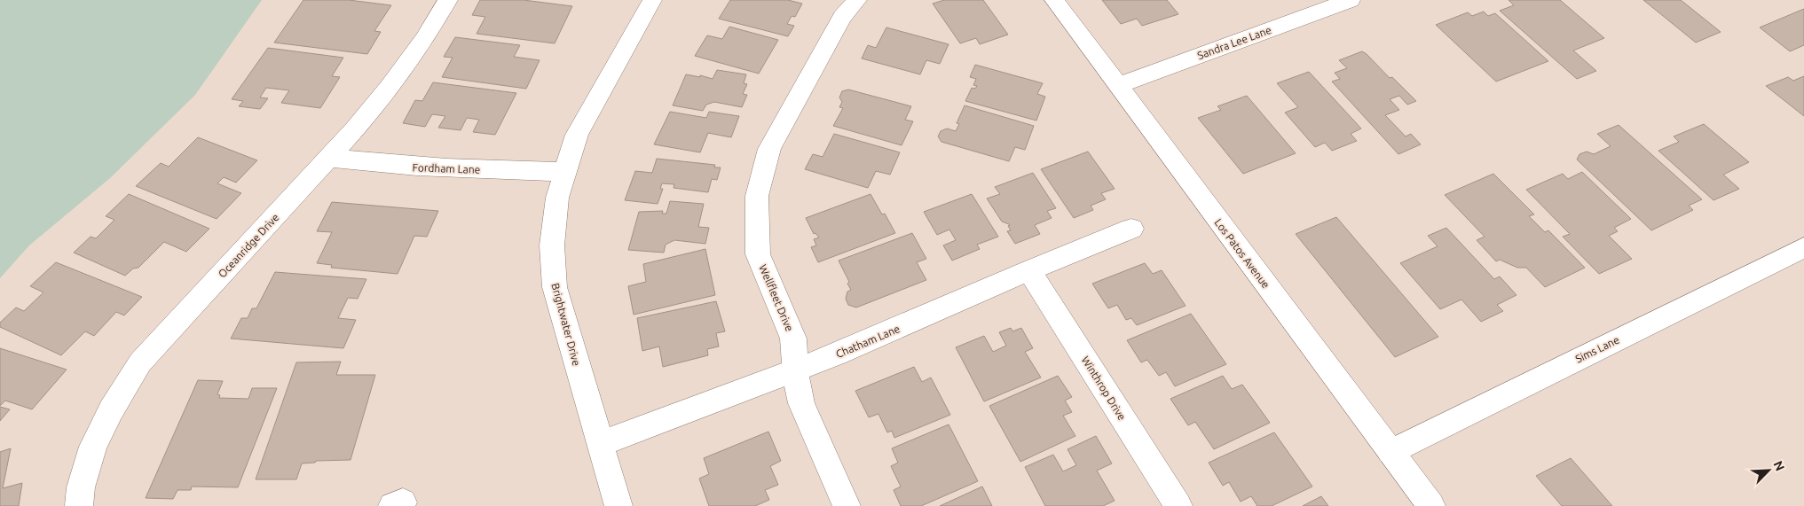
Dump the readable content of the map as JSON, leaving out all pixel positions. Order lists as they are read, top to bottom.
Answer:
{
  "streets": {
    "street": [
      "Sandra Lee Lane",
      "Fordham Lane",
      "Oceanridge Drive",
      "Los Patos Avenue",
      "Wellfleet Drive",
      "Brightwater Drive",
      "Chatham Lane",
      "Sims Lane",
      "Winthrop Drive"
    ]
  },
  "crossings": [
    ["Sandra Lee Lane", "Los Patos Avenue"],
    ["Fordham Lane", "Oceanridge Drive"],
    ["Fordham Lane", "Brightwater Drive"],
    ["Los Patos Avenue", "Sims Lane"],
    ["Wellfleet Drive", "Chatham Lane"],
    ["Brightwater Drive", "Chatham Lane"],
    ["Chatham Lane", "Winthrop Drive"]
  ],
  "north": "top right"
}
